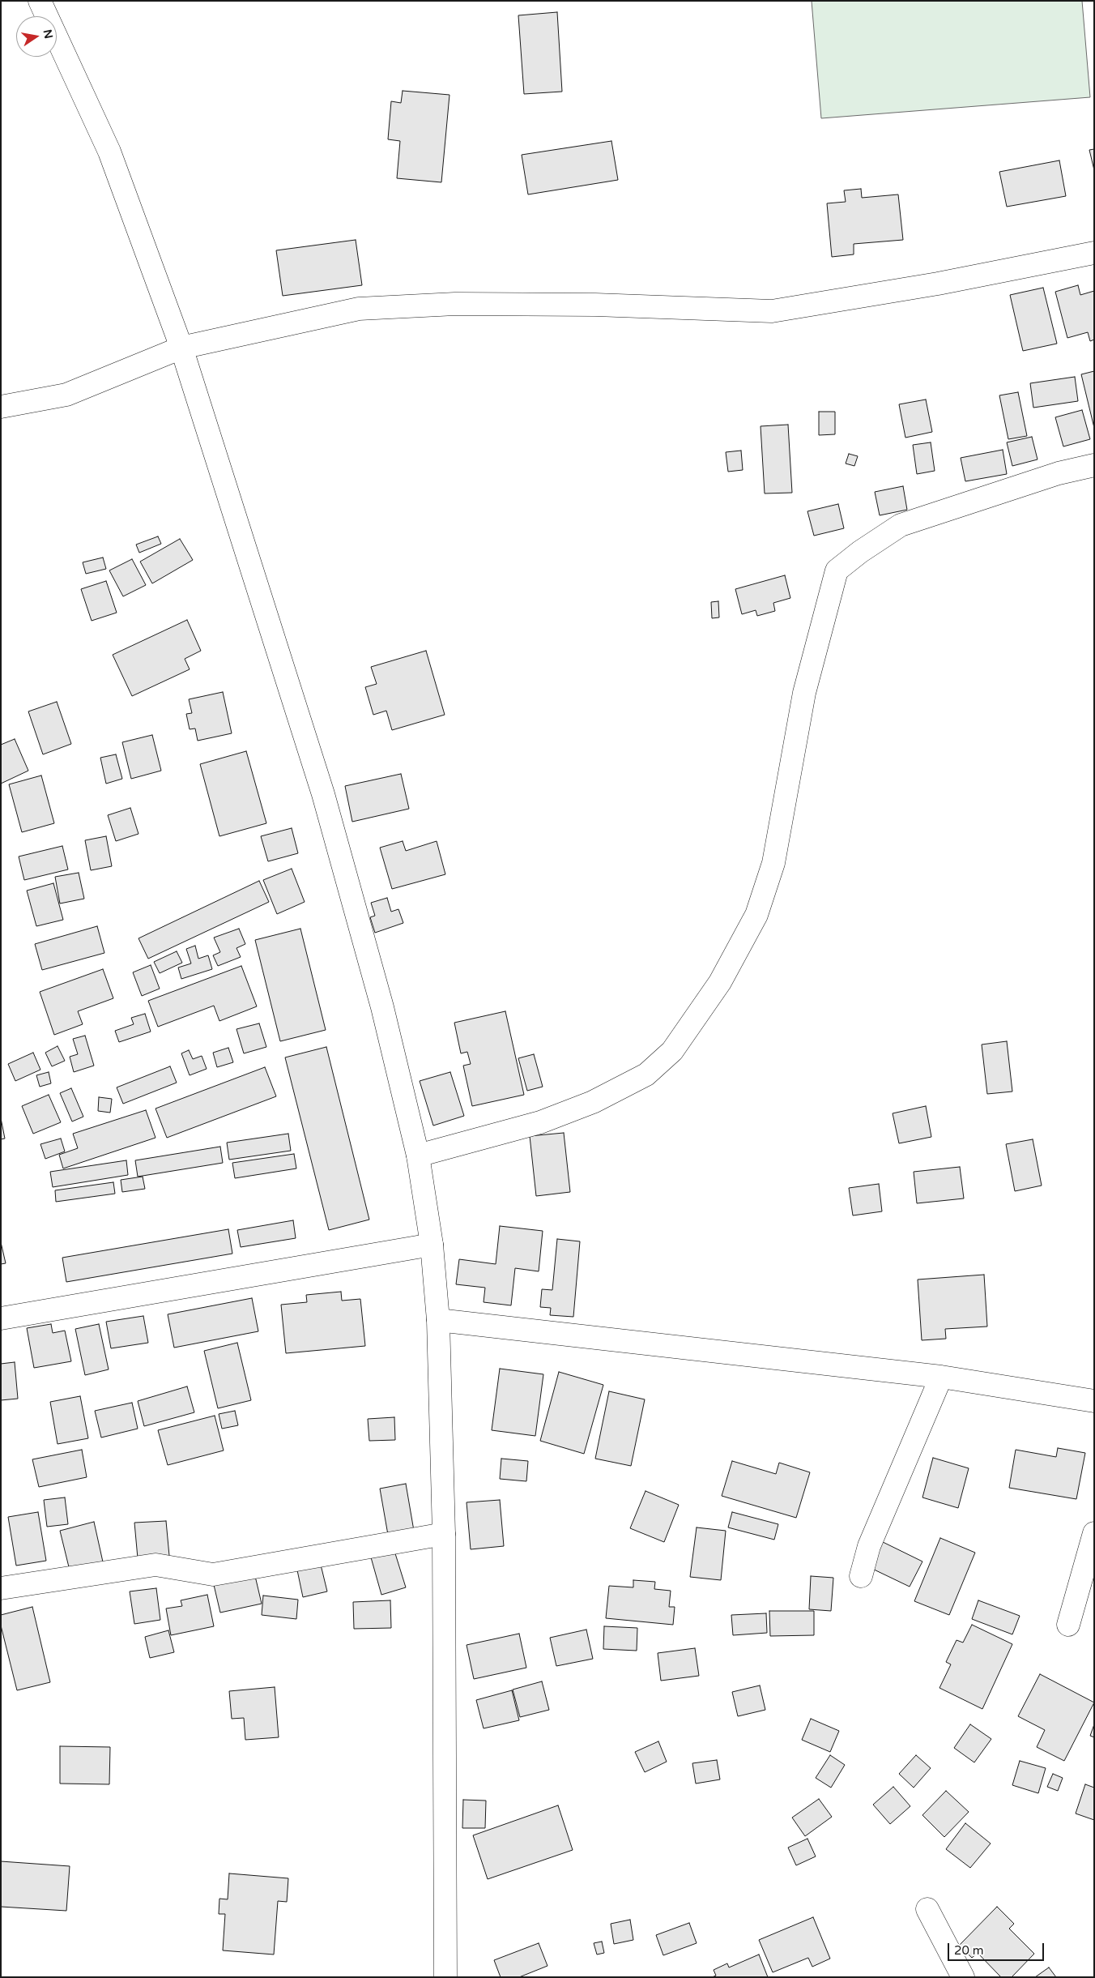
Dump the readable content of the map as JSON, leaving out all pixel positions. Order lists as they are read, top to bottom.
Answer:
{
  "scale_bar": "20 m",
  "north": "right"
}
